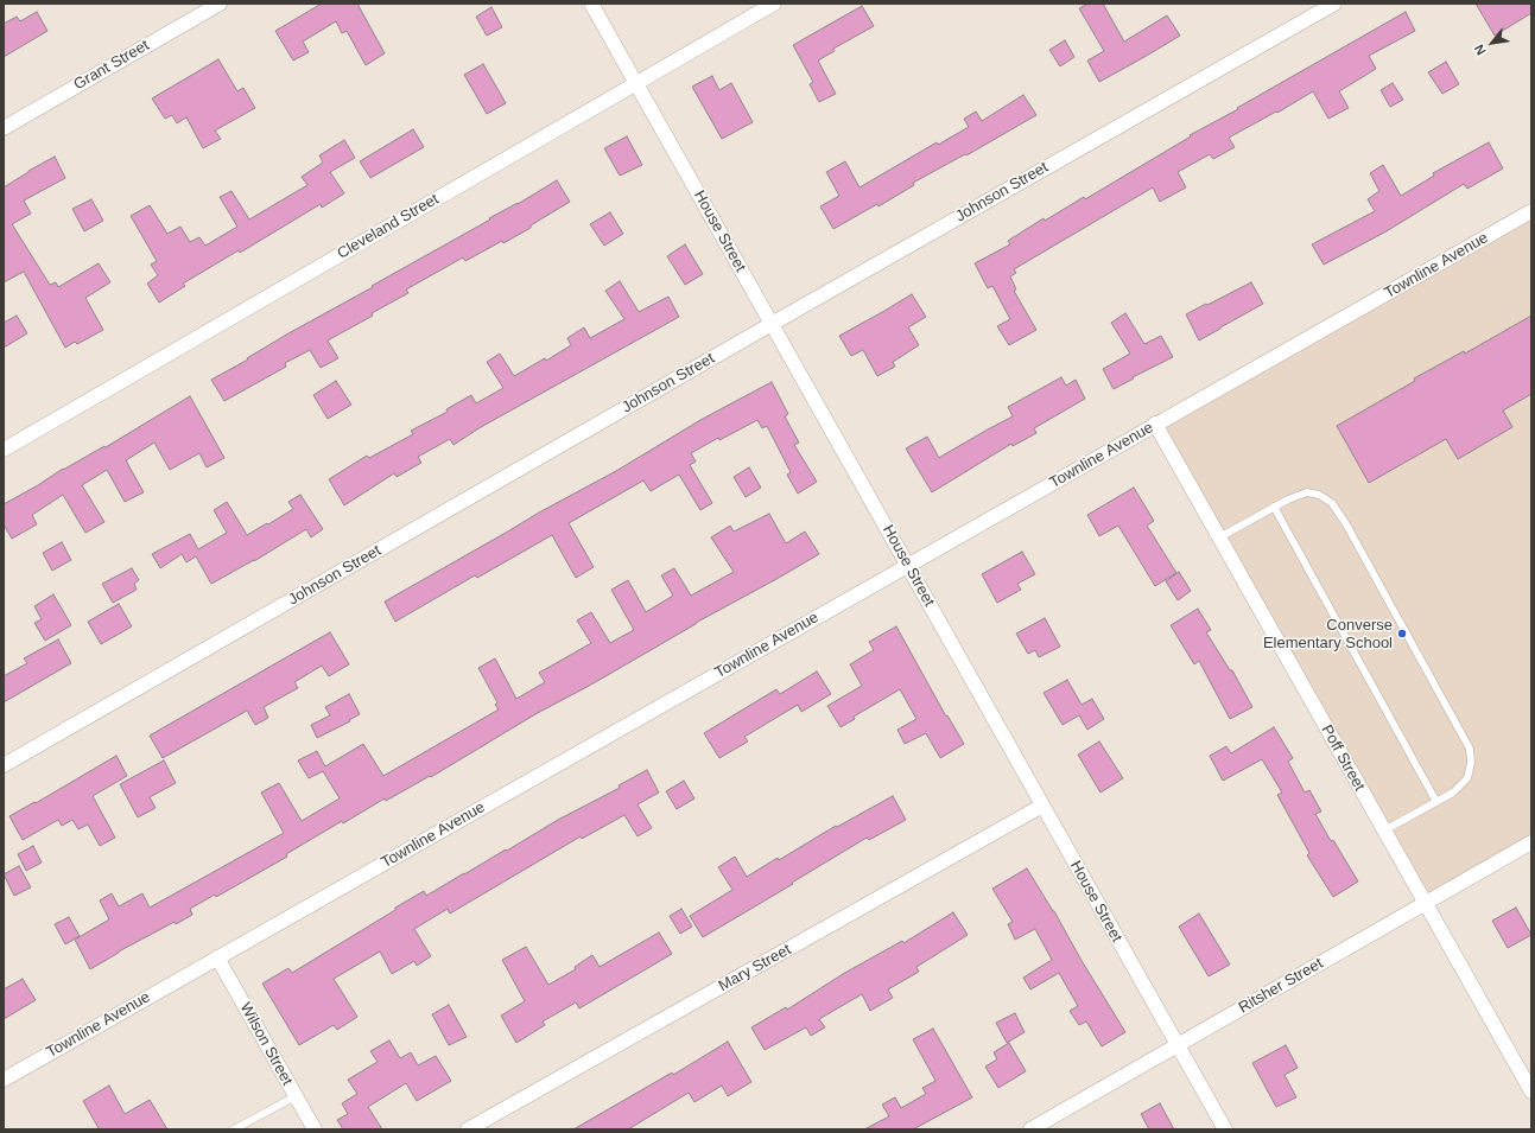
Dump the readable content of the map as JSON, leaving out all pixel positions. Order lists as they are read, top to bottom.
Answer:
{
  "streets": {
    "street": [
      "Grant Street",
      "Johnson Street",
      "Cleveland Street",
      "House Street",
      "Townline Avenue",
      "Poff Street",
      "Mary Street",
      "Ritsher Street",
      "Wilson Street"
    ]
  },
  "crossings": [
    ["Johnson Street", "House Street"],
    ["Cleveland Street", "House Street"],
    ["House Street", "Townline Avenue"],
    ["House Street", "Mary Street"],
    ["House Street", "Ritsher Street"],
    ["Townline Avenue", "Poff Street"],
    ["Townline Avenue", "Wilson Street"],
    ["Poff Street", "Ritsher Street"]
  ],
  "places": ["Converse Elementary School"],
  "north": "bottom left"
}
